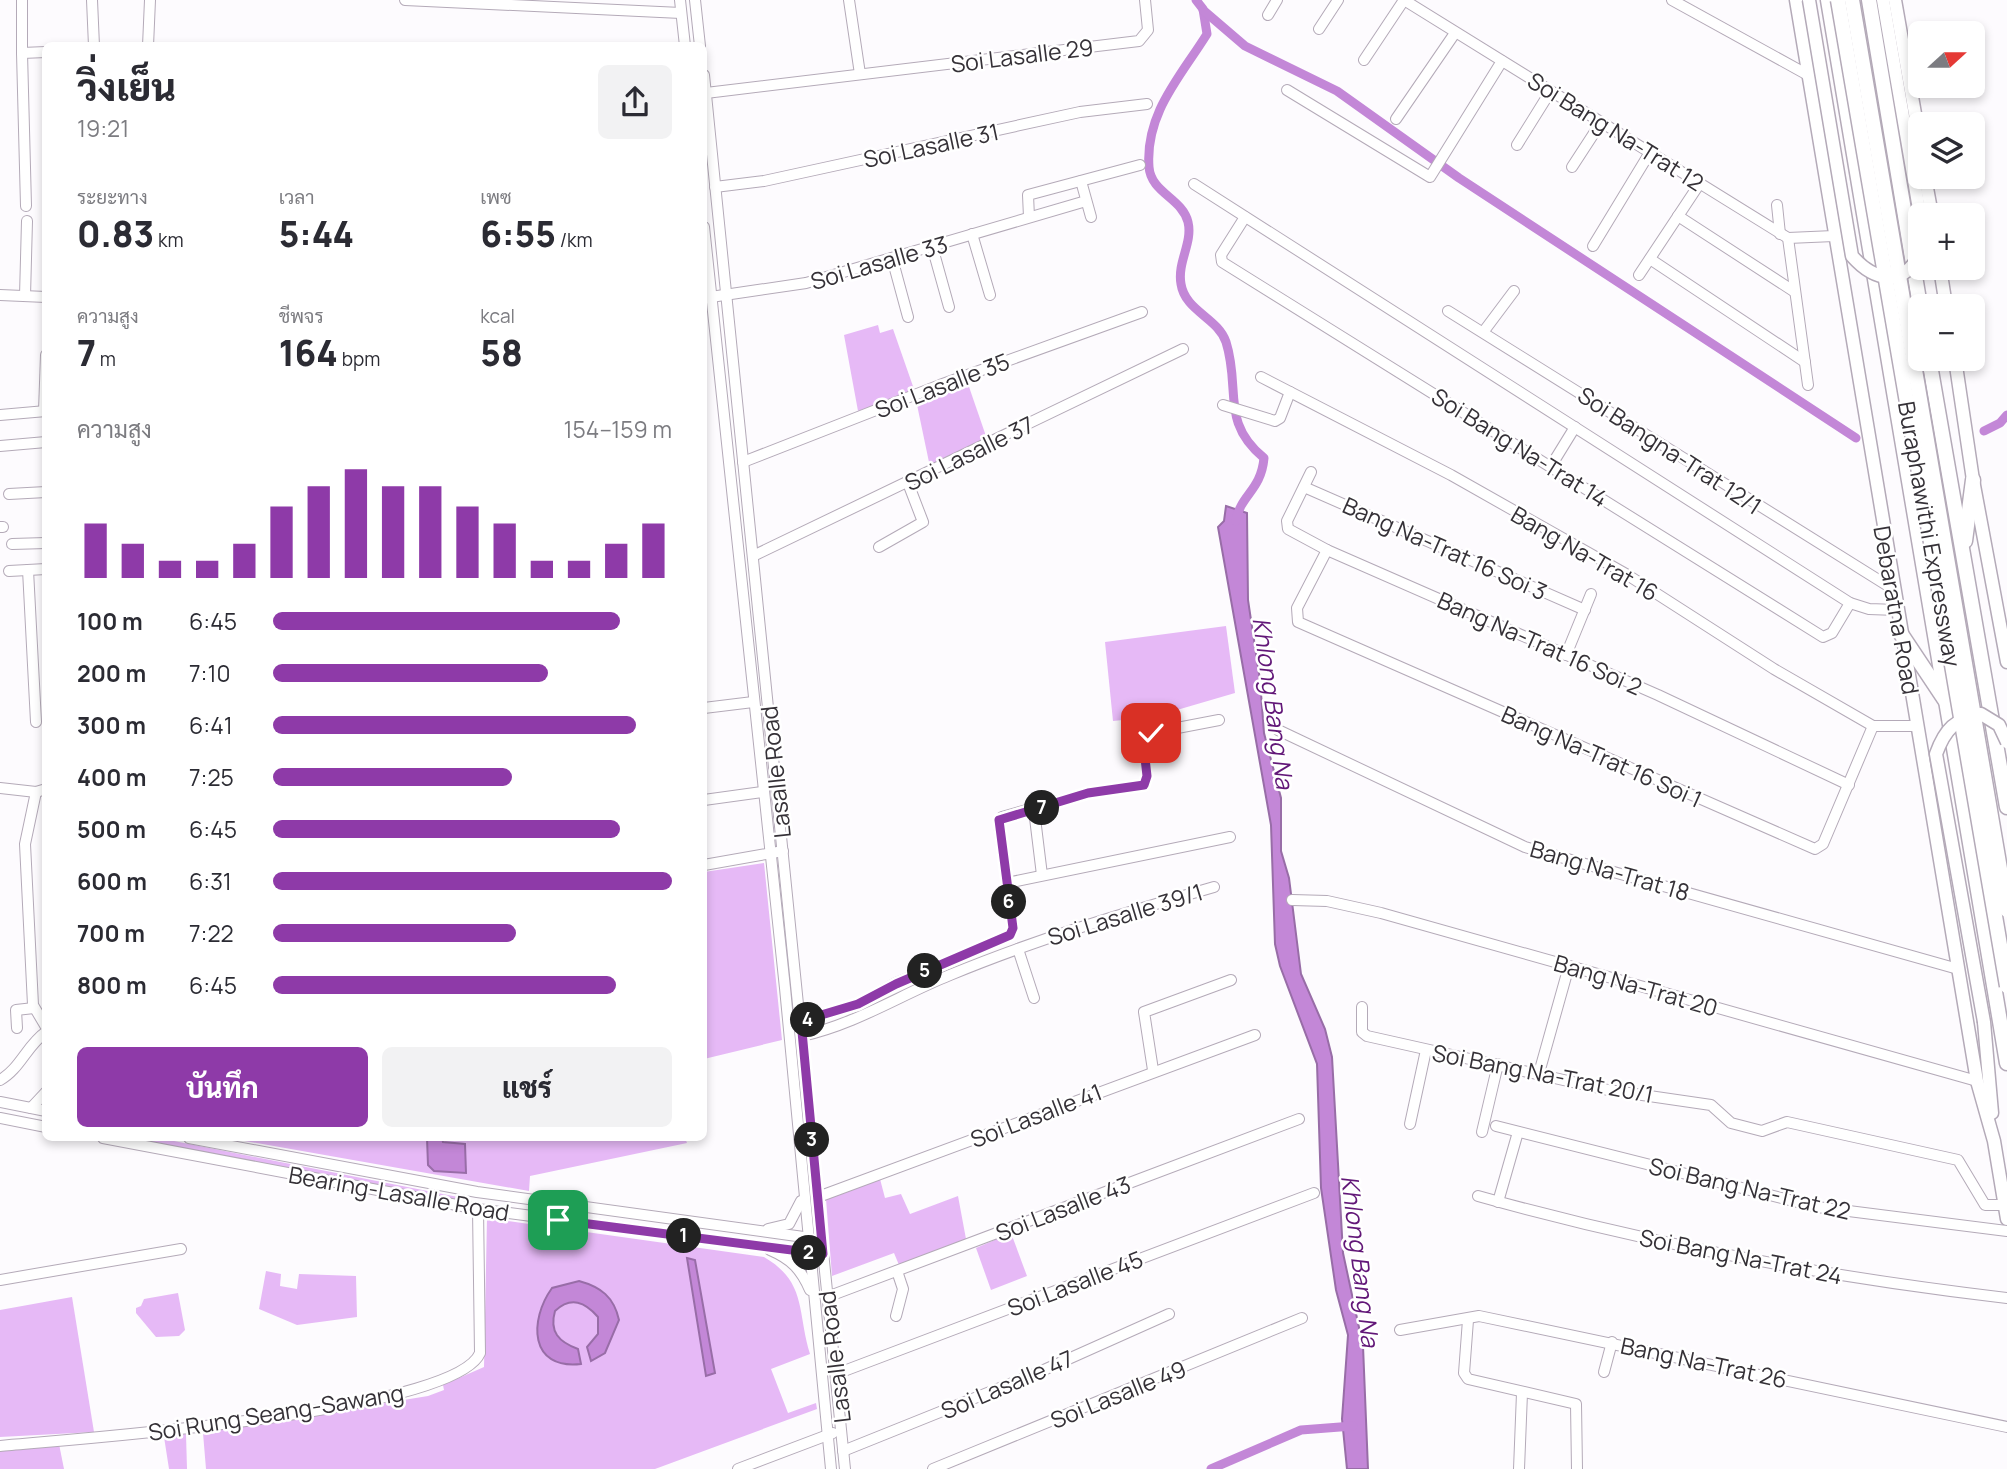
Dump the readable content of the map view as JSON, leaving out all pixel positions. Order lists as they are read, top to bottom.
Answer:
{
  "streets": {
    "highway": ["Buraphawithi Expressway", "Debaratna Road"],
    "street": [
      "Soi Lasalle 29",
      "Soi Bang Na-Trat 12",
      "Soi Lasalle 31",
      "Soi Lasalle 33",
      "Soi Lasalle 35",
      "Soi Bang Na-Trat 14",
      "Soi Bangna-Trat 12/1",
      "Soi Lasalle 37",
      "Bang Na-Trat 16 Soi 3",
      "Bang Na-Trat 16",
      "Bang Na-Trat 16 Soi 2",
      "Bang Na-Trat 16 Soi 1",
      "Lasalle Road",
      "Bang Na-Trat 18",
      "Soi Lasalle 39/1",
      "Bang Na-Trat 20",
      "Soi Bang Na-Trat 20/1",
      "Soi Lasalle 41",
      "Soi Bang Na-Trat 22",
      "Bearing-Lasalle Road",
      "Soi Lasalle 43",
      "Soi Bang Na-Trat 24",
      "Soi Lasalle 45",
      "Bang Na-Trat 26",
      "Soi Lasalle 47",
      "Soi Lasalle 49",
      "Soi Rung Seang-Sawang"
    ]
  },
  "crossings": [
    ["Soi Lasalle 31", "Lasalle Road"],
    ["Soi Lasalle 33", "Lasalle Road"],
    ["Soi Lasalle 35", "Lasalle Road"],
    ["Soi Bang Na-Trat 14", "Debaratna Road"],
    ["Soi Bangna-Trat 12/1", "Debaratna Road"],
    ["Soi Lasalle 37", "Lasalle Road"],
    ["Bang Na-Trat 16 Soi 3", "Bang Na-Trat 16 Soi 2"],
    ["Bang Na-Trat 16", "Bang Na-Trat 16 Soi 1"],
    ["Debaratna Road", "Bang Na-Trat 18"],
    ["Debaratna Road", "Bang Na-Trat 20"],
    ["Debaratna Road", "Soi Bang Na-Trat 20/1"],
    ["Bang Na-Trat 16 Soi 2", "Bang Na-Trat 16 Soi 1"],
    ["Lasalle Road", "Soi Lasalle 39/1"],
    ["Lasalle Road", "Soi Lasalle 41"],
    ["Lasalle Road", "Bearing-Lasalle Road"],
    ["Lasalle Road", "Soi Lasalle 43"],
    ["Lasalle Road", "Soi Lasalle 45"],
    ["Lasalle Road", "Soi Lasalle 47"],
    ["Bearing-Lasalle Road", "Soi Rung Seang-Sawang"]
  ],
  "water": ["Khlong Bang Na"],
  "north": "right",
  "page": {
    "map_buttons": ["+", "−"],
    "heading": ["วิ่งเย็น", "19:21"],
    "stats": [
      ["ระยะทาง", "0.83 km"],
      ["เวลา", "5:44"],
      ["เพซ", "6:55 /km"],
      ["ความสูง", "7 m"],
      ["ชีพจร", "164 bpm"],
      ["kcal", "58"]
    ],
    "chart": ["ความสูง", "154–159 m"],
    "list": [
      {
        "name": "100 m",
        "note": "6:45"
      },
      {
        "name": "200 m",
        "note": "7:10"
      },
      {
        "name": "300 m",
        "note": "6:41"
      },
      {
        "name": "400 m",
        "note": "7:25"
      },
      {
        "name": "500 m",
        "note": "6:45"
      },
      {
        "name": "600 m",
        "note": "6:31"
      },
      {
        "name": "700 m",
        "note": "7:22"
      },
      {
        "name": "800 m",
        "note": "6:45"
      }
    ],
    "pins": [
      "7",
      "6",
      "5",
      "4",
      "3",
      "1",
      "2"
    ],
    "buttons": ["บันทึก", "แชร์"]
  }
}
